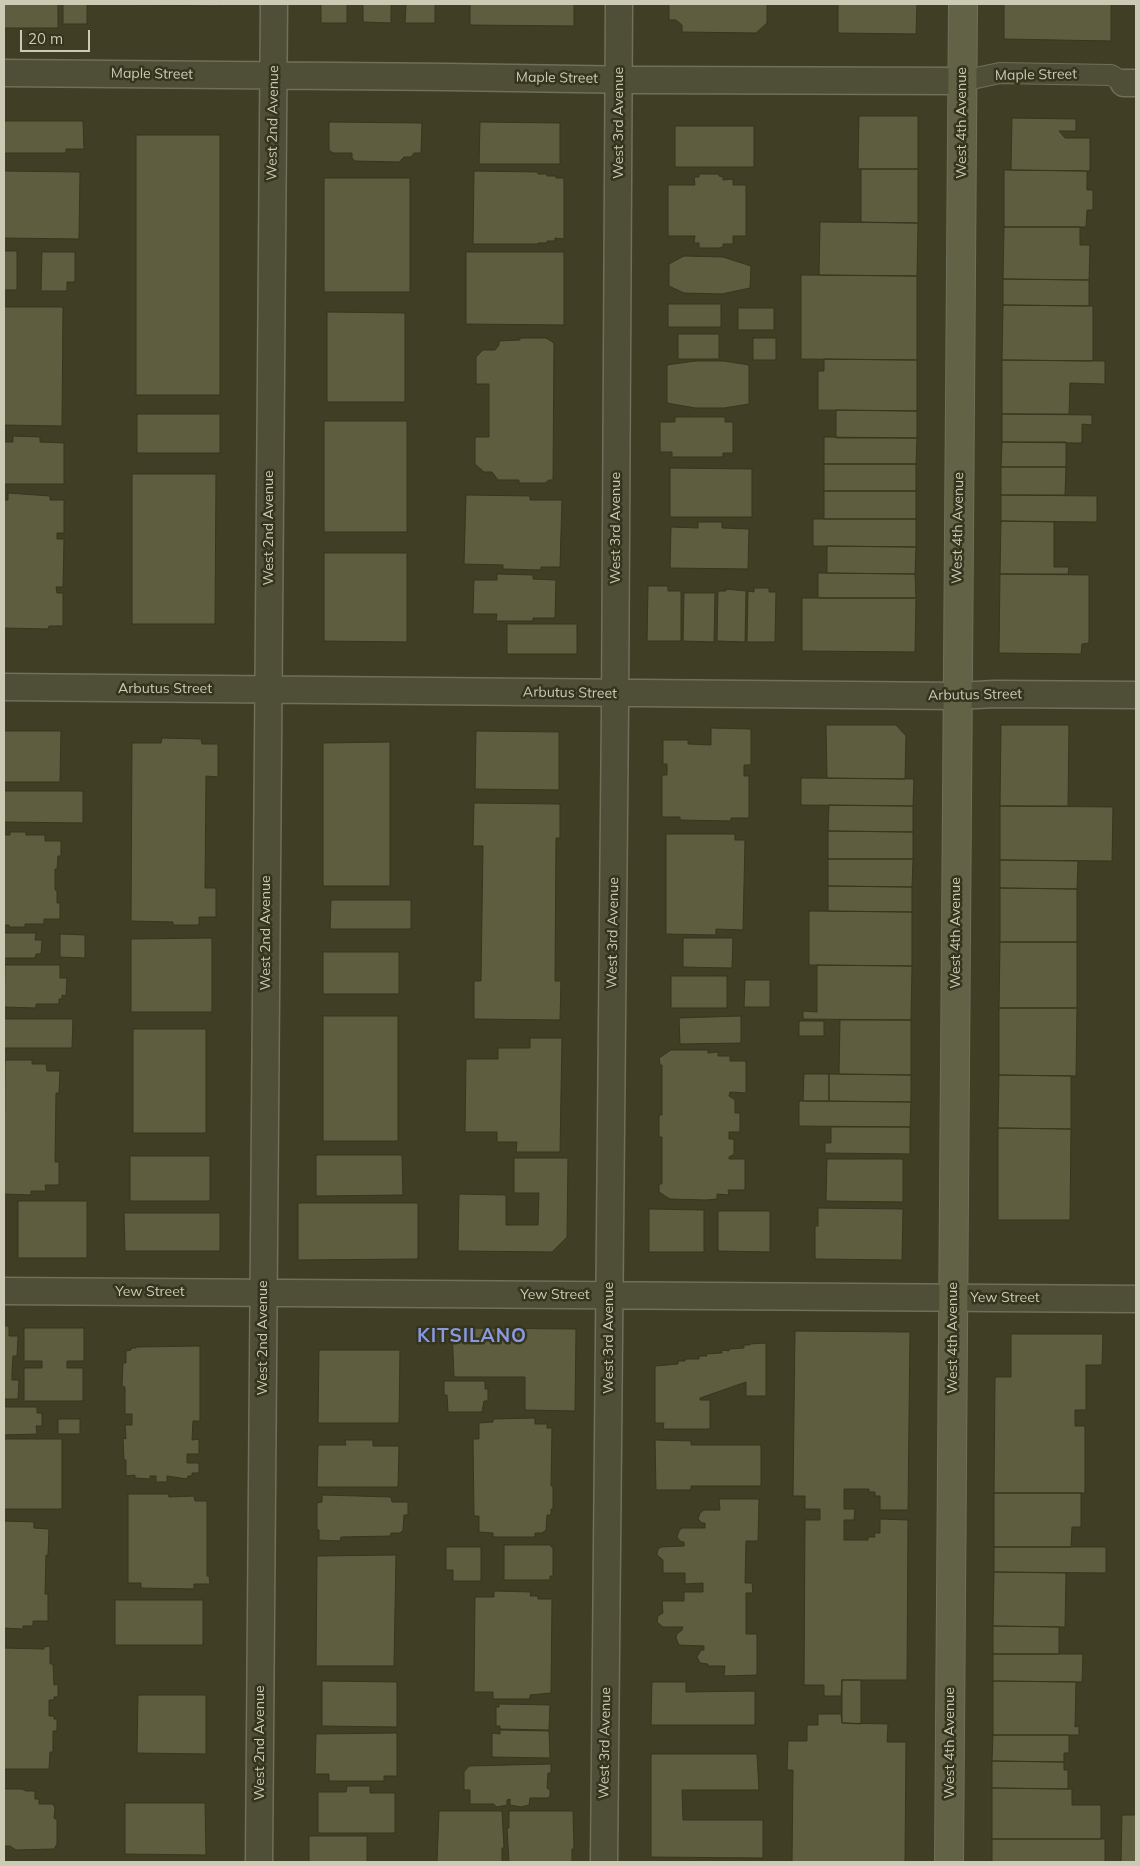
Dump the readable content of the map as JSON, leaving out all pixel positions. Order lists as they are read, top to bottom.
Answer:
{
  "streets": {
    "main road": ["West 4th Avenue"],
    "street": [
      "Maple Street",
      "West 2nd Avenue",
      "West 3rd Avenue",
      "Arbutus Street",
      "Yew Street"
    ]
  },
  "crossings": [
    ["Maple Street", "West 2nd Avenue"],
    ["Maple Street", "West 3rd Avenue"],
    ["Maple Street", "West 4th Avenue"],
    ["West 2nd Avenue", "Arbutus Street"],
    ["West 2nd Avenue", "Yew Street"],
    ["West 3rd Avenue", "Arbutus Street"],
    ["West 3rd Avenue", "Yew Street"],
    ["West 4th Avenue", "Arbutus Street"],
    ["West 4th Avenue", "Yew Street"]
  ],
  "districts": ["KITSILANO"],
  "scale_bar": "20 m"
}
